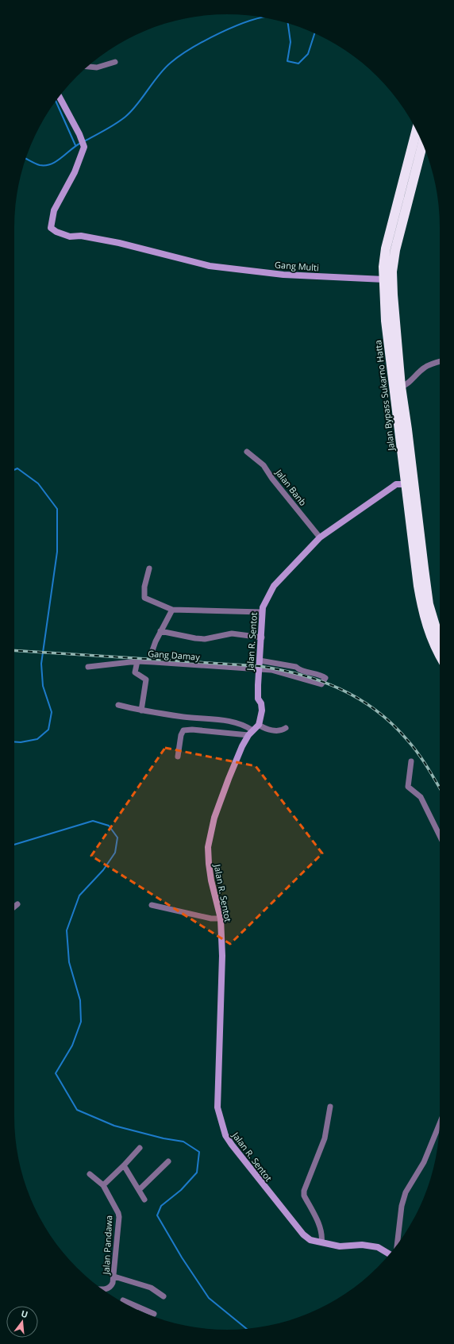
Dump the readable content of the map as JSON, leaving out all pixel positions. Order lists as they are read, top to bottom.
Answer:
{
  "streets": {
    "highway": ["Jalan Bypass Sukarno Hatta"],
    "street": [
      "Gang Multi",
      "Jalan Banb",
      "Jalan R. Sentot",
      "Gang Damay",
      "Jalan Pandawa"
    ]
  },
  "crossings": [
    ["Gang Multi", "Jalan Bypass Sukarno Hatta"],
    ["Jalan Bypass Sukarno Hatta", "Jalan R. Sentot"],
    ["Jalan Banb", "Jalan R. Sentot"],
    ["Jalan R. Sentot", "Gang Damay"]
  ],
  "north": "top"
}
